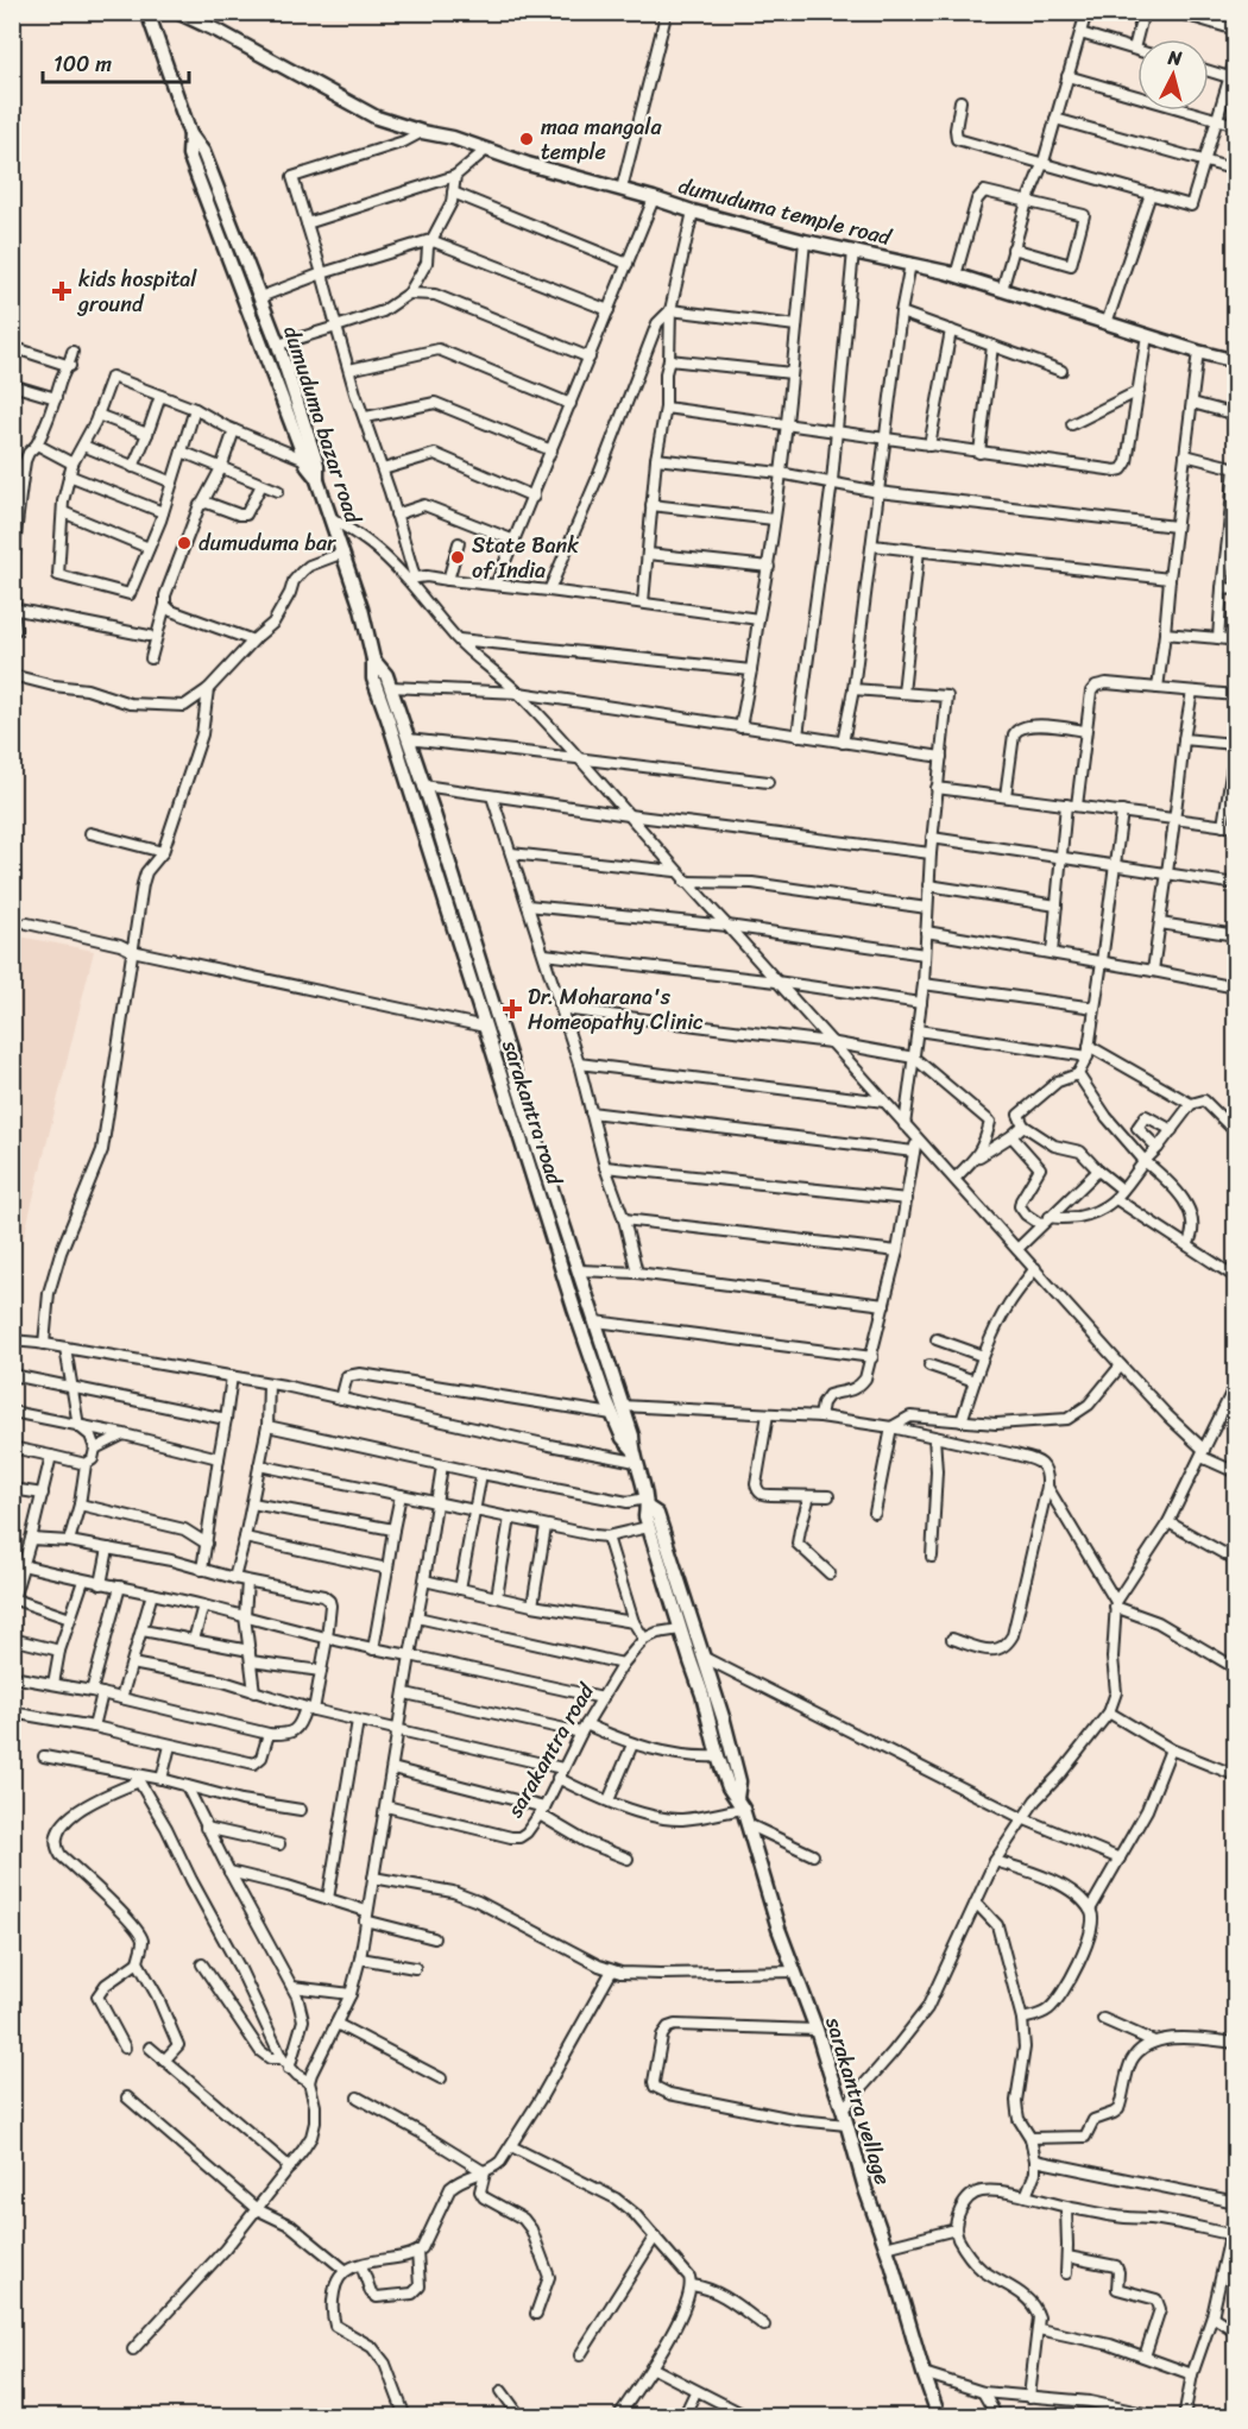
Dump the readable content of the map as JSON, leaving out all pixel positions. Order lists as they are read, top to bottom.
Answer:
{
  "streets": {
    "street": [
      "dumuduma temple road",
      "dumuduma bazar road",
      "sarakantra road",
      "sarakantra vellage"
    ]
  },
  "crossings": [
    ["dumuduma bazar road", "sarakantra road"],
    ["sarakantra road", "sarakantra vellage"]
  ],
  "places": {
    "other": ["maa mangala temple", "dumuduma bar", "State Bank of India"],
    "health": ["kids hospital ground", "Dr. Moharana's Homeopathy Clinic"]
  },
  "scale_bar": "100 m",
  "north": "top"
}
